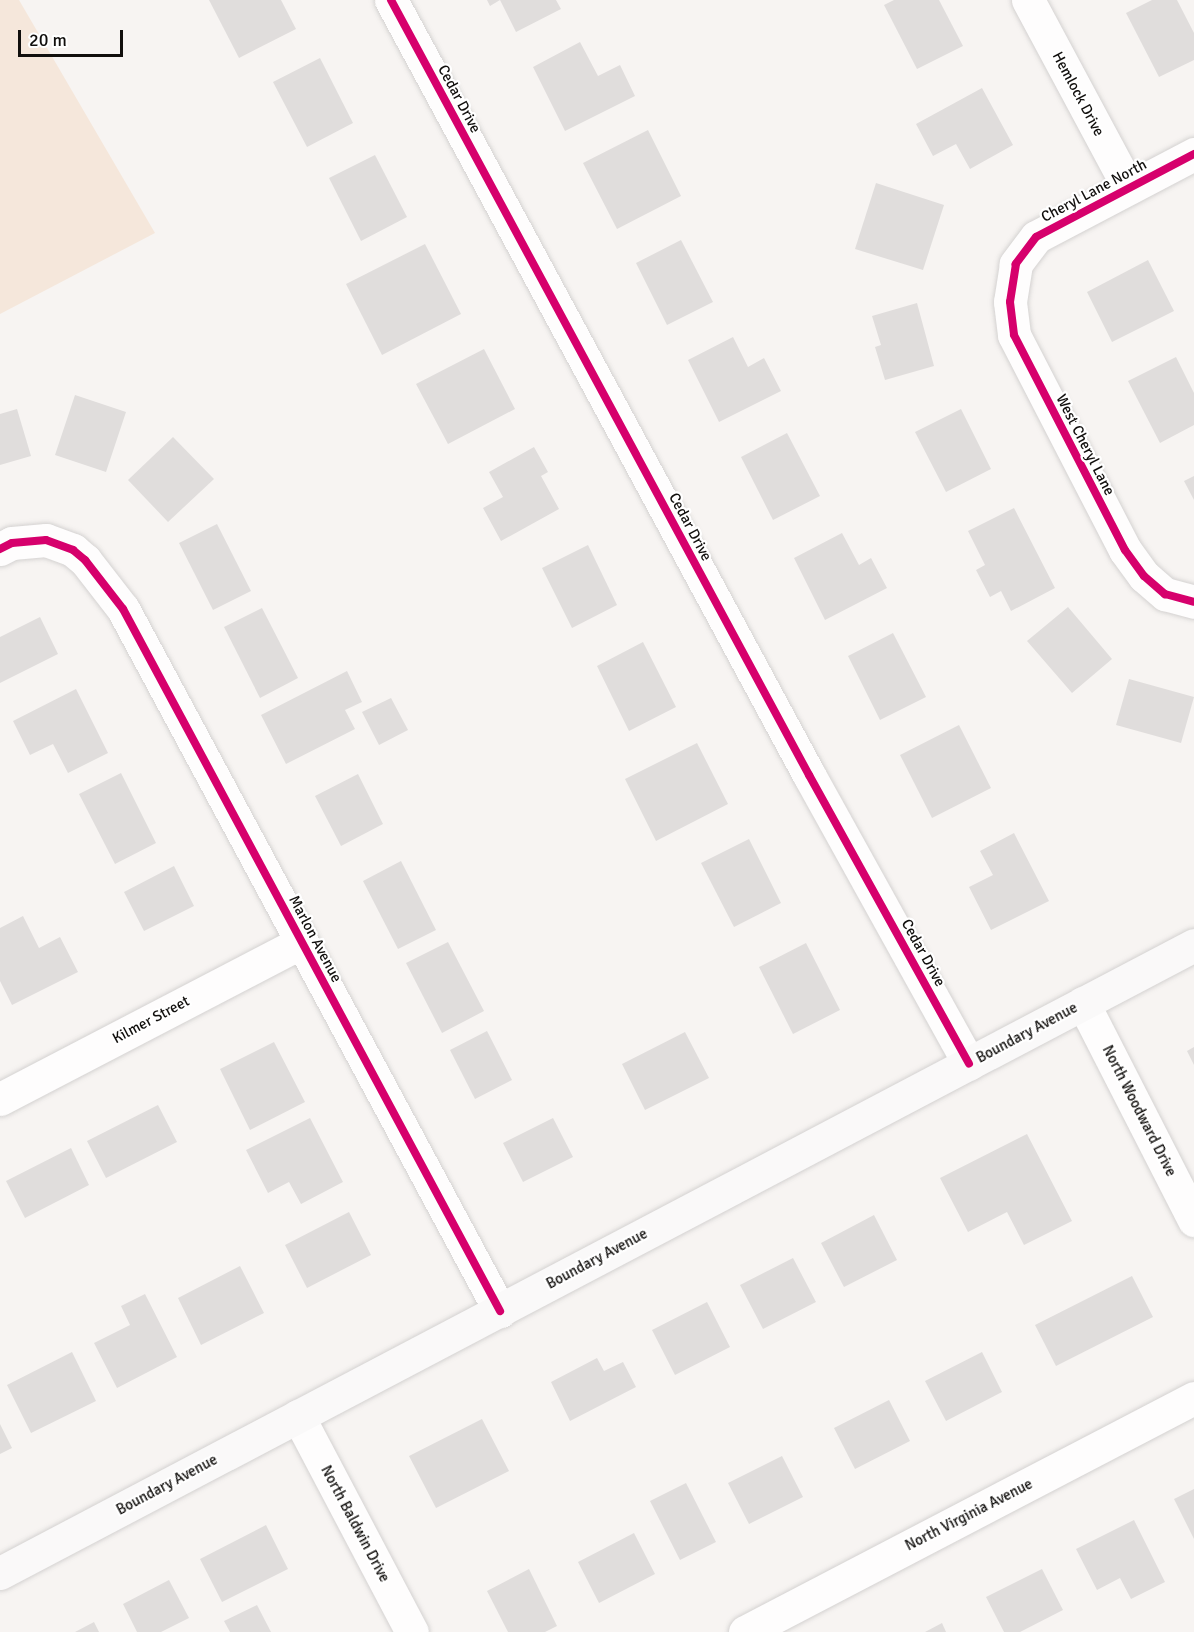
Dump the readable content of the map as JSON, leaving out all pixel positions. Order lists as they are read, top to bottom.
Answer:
{
  "streets": {
    "main road": ["Boundary Avenue"],
    "street": [
      "Hemlock Drive",
      "Cedar Drive",
      "Cheryl Lane North",
      "West Cheryl Lane",
      "Marlon Avenue",
      "Kilmer Street",
      "North Woodward Drive",
      "North Virginia Avenue",
      "North Baldwin Drive"
    ]
  },
  "crossings": [
    ["Hemlock Drive", "Cheryl Lane North"],
    ["Cedar Drive", "Boundary Avenue"],
    ["Cheryl Lane North", "West Cheryl Lane"],
    ["Marlon Avenue", "Kilmer Street"],
    ["Marlon Avenue", "Boundary Avenue"],
    ["Boundary Avenue", "North Woodward Drive"],
    ["Boundary Avenue", "North Baldwin Drive"]
  ],
  "scale_bar": "20 m"
}
